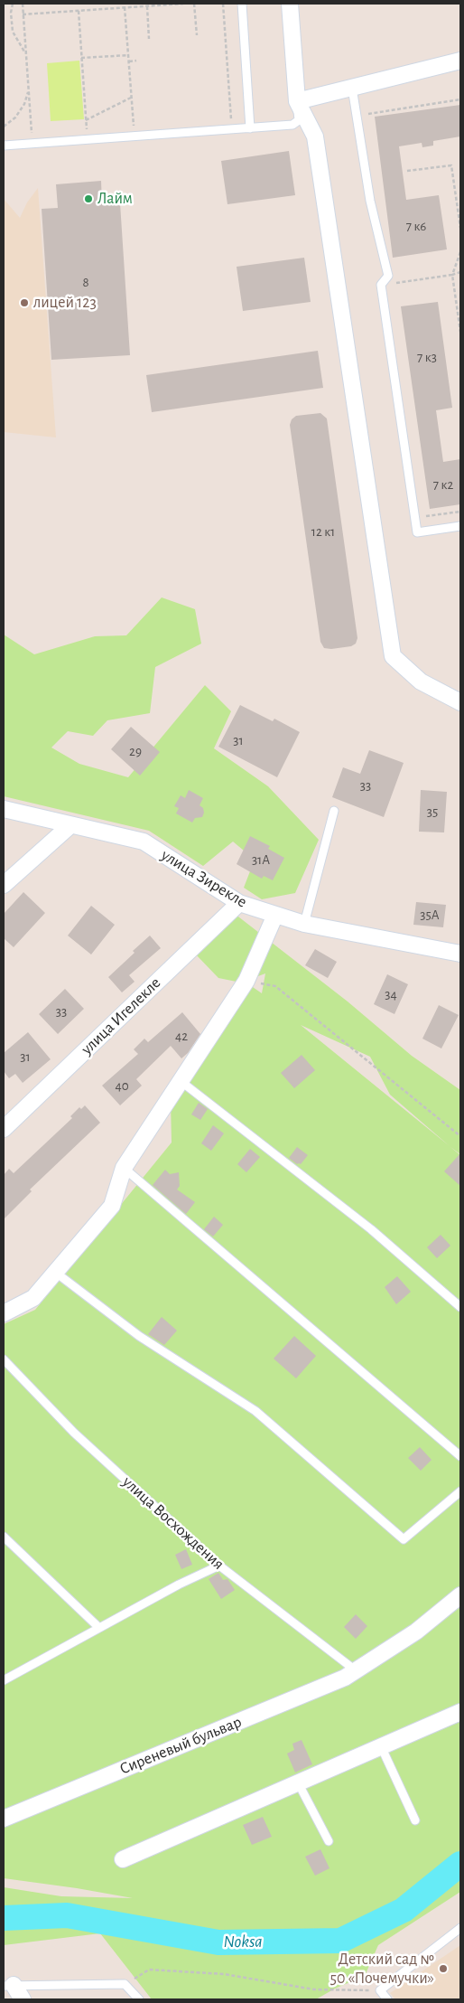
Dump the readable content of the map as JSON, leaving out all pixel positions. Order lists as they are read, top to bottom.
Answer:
{
  "streets": {
    "street": ["улица Зирекле", "улица Игелекле", "Сиреневый бульвар"],
    "lane": ["улица Восхождения"]
  },
  "crossings": [
    ["улица Зирекле", "улица Игелекле"],
    ["улица Восхождения", "Сиреневый бульвар"]
  ],
  "water": ["Noksa"],
  "places": ["Лайм", "лицей 123", "Детский сад № 50 «Почемучки»"],
  "house_numbers": [
    "7 к6",
    "8",
    "7 к3",
    "7 к2",
    "12 к1",
    "31",
    "29",
    "33",
    "35",
    "31А",
    "35А",
    "34",
    "33",
    "42",
    "31",
    "40"
  ]
}
